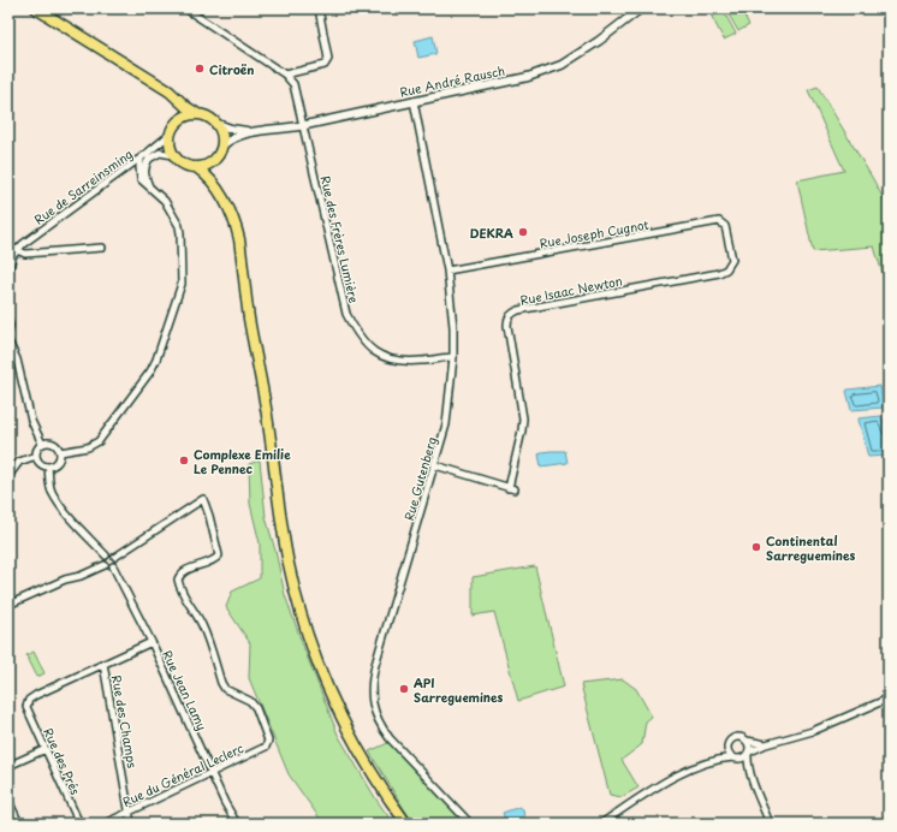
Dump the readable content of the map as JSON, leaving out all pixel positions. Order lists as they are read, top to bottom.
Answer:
{
  "streets": {
    "street": [
      "Rue André Rausch",
      "Rue de Sarreinsming",
      "Rue Joseph Cugnot",
      "Rue des Frères Lumière",
      "Rue Isaac Newton",
      "Rue Gutenberg",
      "Rue Jean Lamy",
      "Rue des Champs",
      "Rue des Prés",
      "Rue du Général Leclerc"
    ]
  },
  "crossings": [
    ["Rue André Rausch", "Rue de Sarreinsming"],
    ["Rue André Rausch", "Rue des Frères Lumière"],
    ["Rue André Rausch", "Rue Gutenberg"],
    ["Rue Joseph Cugnot", "Rue Isaac Newton"],
    ["Rue Joseph Cugnot", "Rue Gutenberg"],
    ["Rue des Frères Lumière", "Rue Gutenberg"],
    ["Rue Isaac Newton", "Rue Gutenberg"],
    ["Rue Jean Lamy", "Rue du Général Leclerc"],
    ["Rue des Champs", "Rue des Prés"],
    ["Rue des Champs", "Rue du Général Leclerc"]
  ],
  "places": [
    "Citroën",
    "DEKRA",
    "Complexe Emilie Le Pennec",
    "Continental Sarreguemines",
    "API Sarreguemines"
  ]
}
